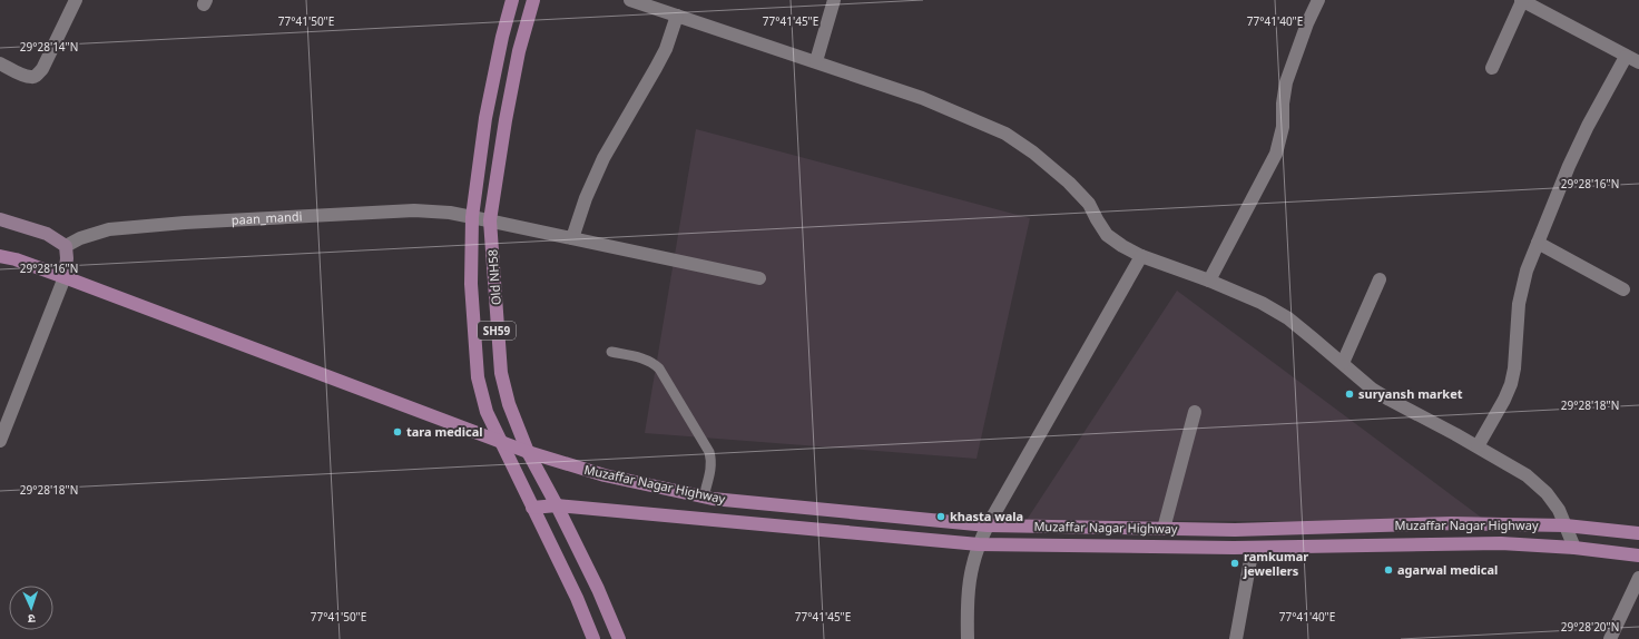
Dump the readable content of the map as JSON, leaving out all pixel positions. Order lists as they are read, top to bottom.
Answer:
{
  "streets": {
    "main road": ["Old NH58", "SH59", "Muzaffar Nagar Highway"],
    "street": ["paan_mandi"]
  },
  "crossings": [
    ["paan_mandi", "Old NH58"],
    ["Old NH58", "Muzaffar Nagar Highway"]
  ],
  "places": [
    "suryansh market",
    "tara medical",
    "khasta wala",
    "ramkumar jewellers",
    "agarwal medical"
  ],
  "north": "bottom",
  "coordinates": [
    "77°41'50\"E",
    "77°41'45\"E",
    "77°41'40\"E",
    "29°28'14\"N",
    "29°28'16\"N",
    "29°28'18\"N",
    "29°28'20\"N"
  ]
}
